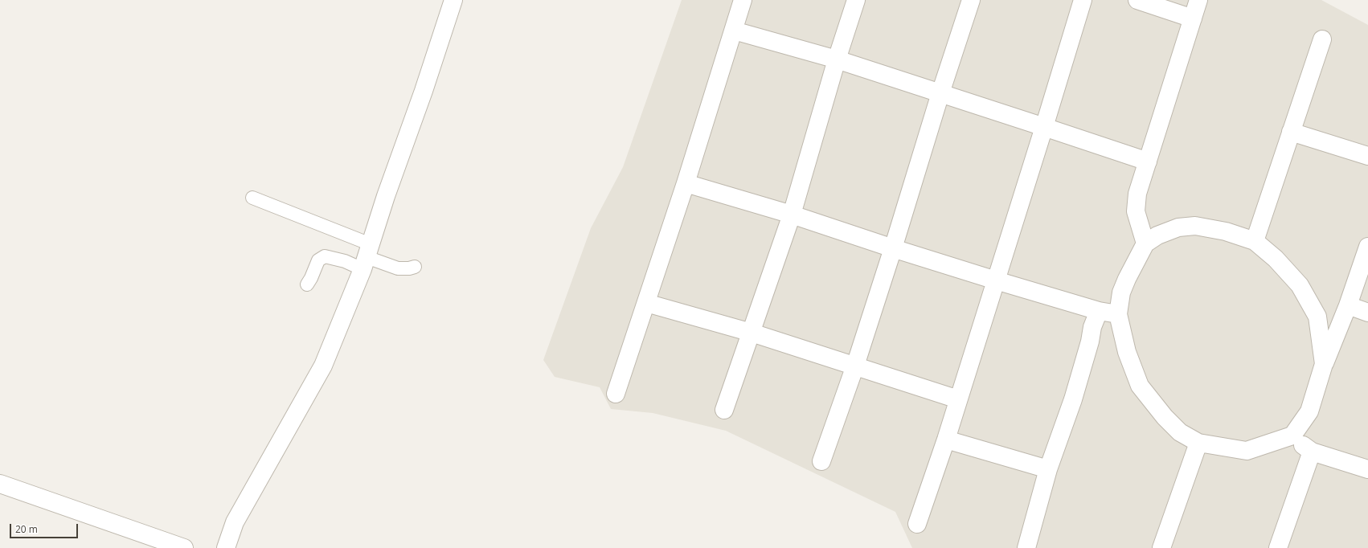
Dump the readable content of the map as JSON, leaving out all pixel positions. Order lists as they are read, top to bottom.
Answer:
{
  "scale_bar": "20 m"
}
